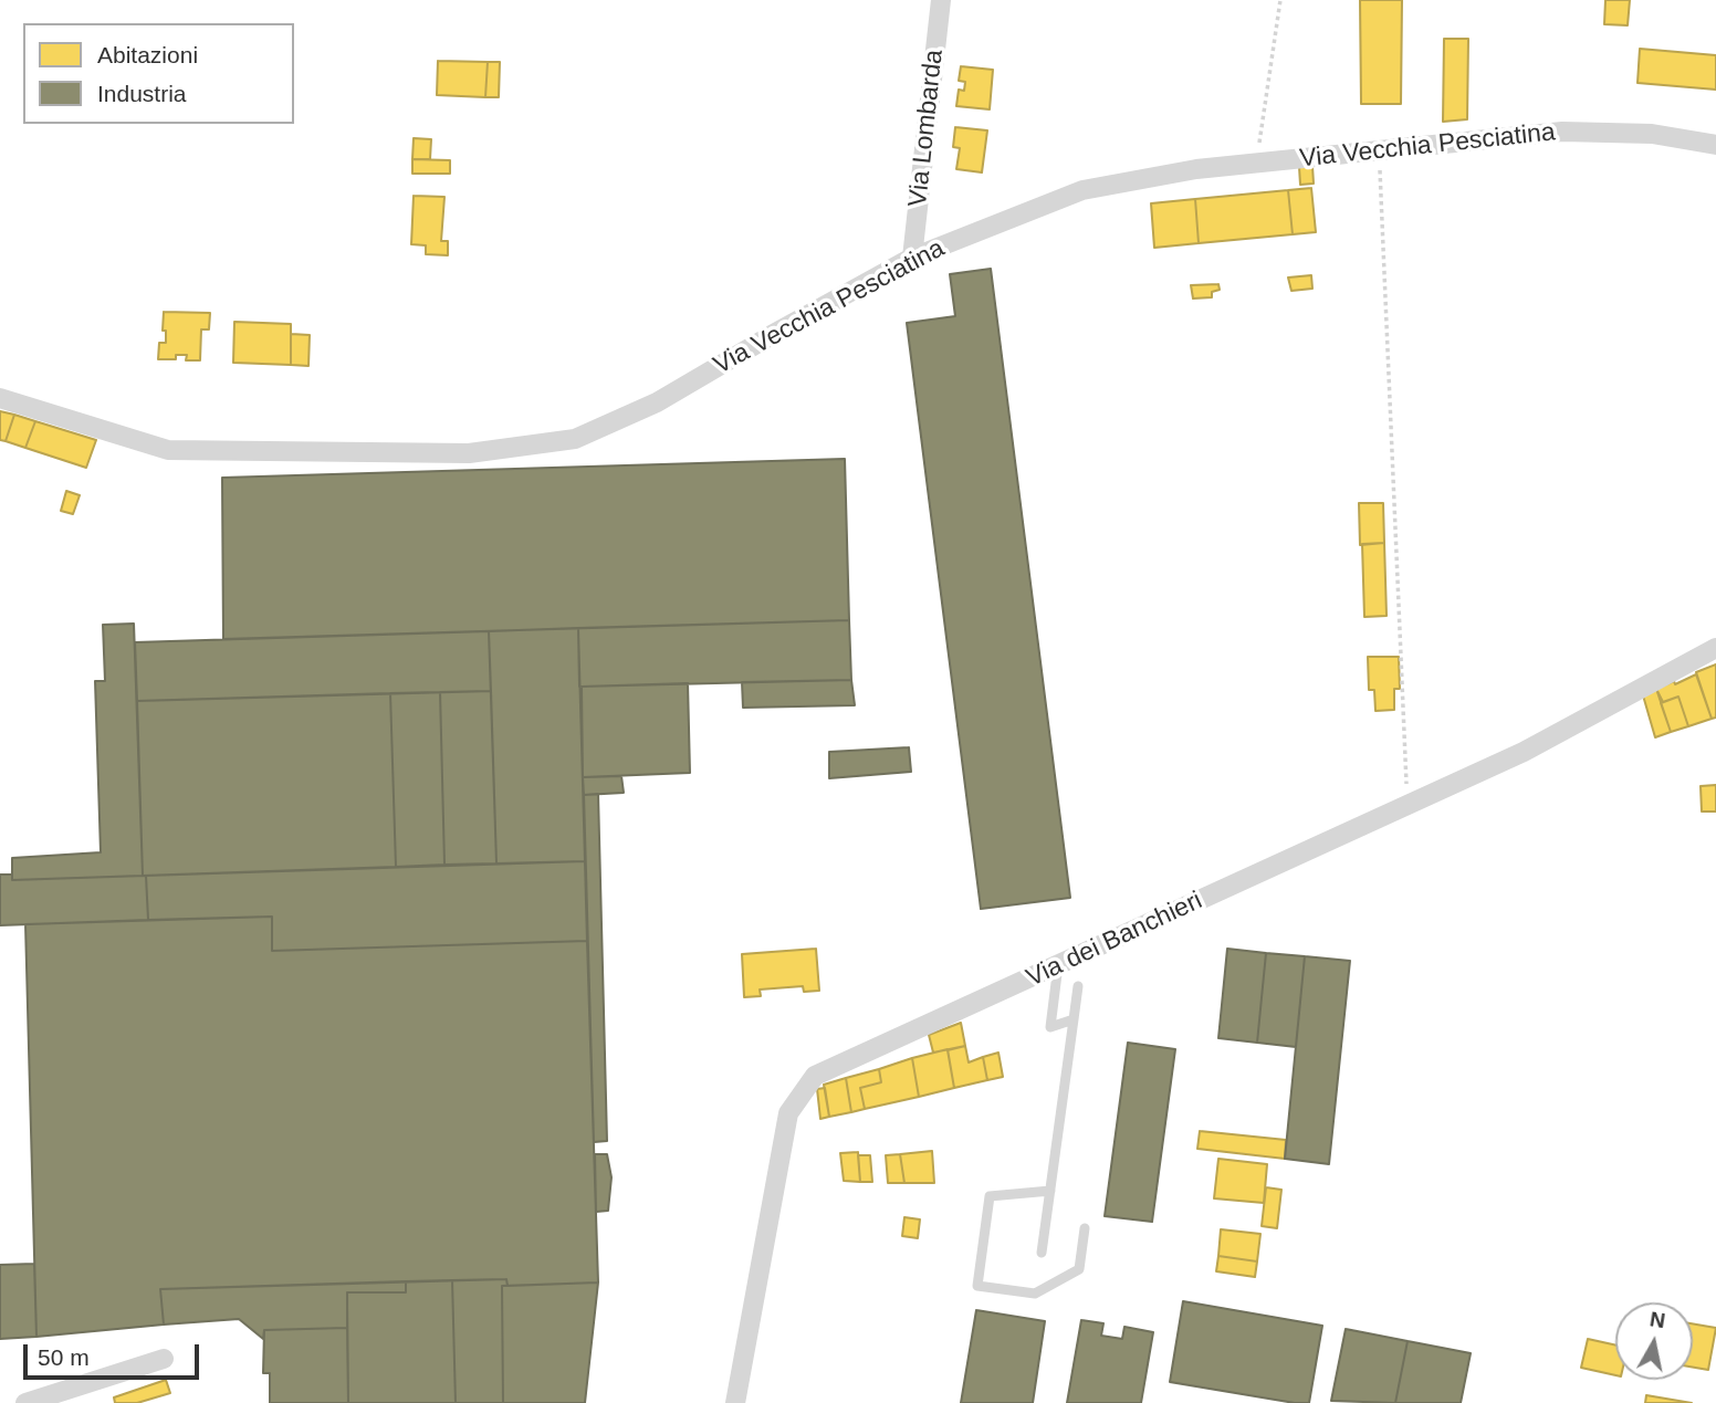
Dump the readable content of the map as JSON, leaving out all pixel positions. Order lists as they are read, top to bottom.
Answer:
{
  "streets": {
    "street": ["Via Lombarda", "Via Vecchia Pesciatina", "Via dei Banchieri"]
  },
  "crossings": [
    ["Via Lombarda", "Via Vecchia Pesciatina"]
  ],
  "legend": ["Abitazioni", "Industria"],
  "scale_bar": "50 m",
  "north": "top"
}
